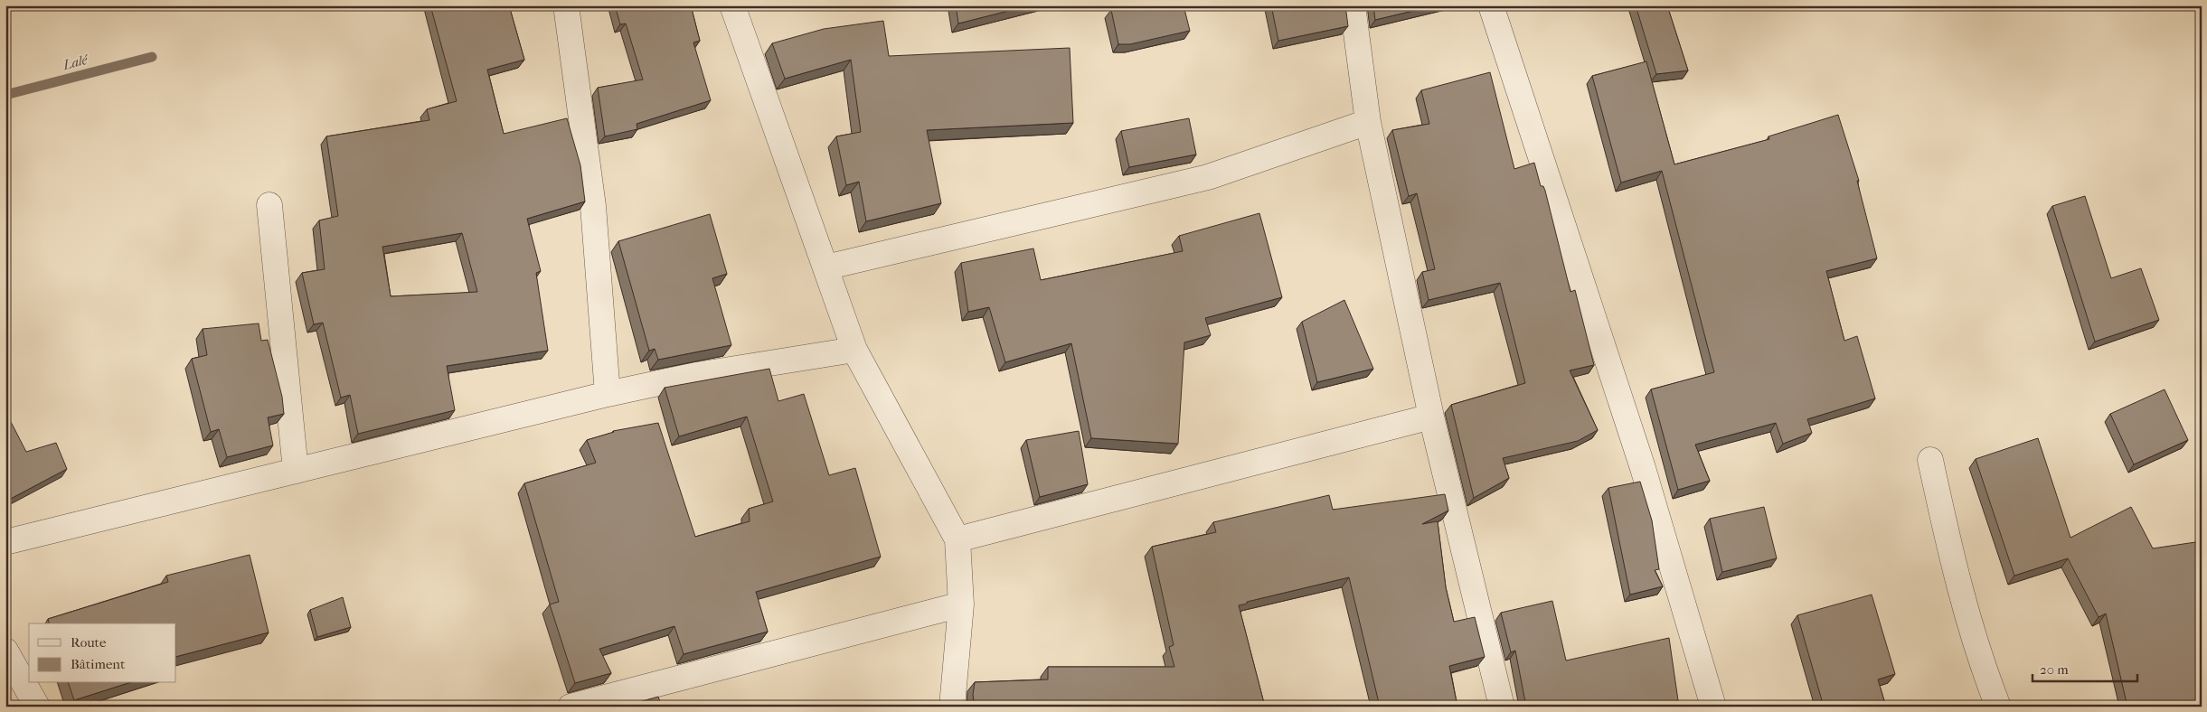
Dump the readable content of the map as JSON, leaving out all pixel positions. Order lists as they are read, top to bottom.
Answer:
{
  "water": ["Lalé"],
  "legend": ["Route", "Bâtiment"],
  "scale_bar": "20 m"
}
